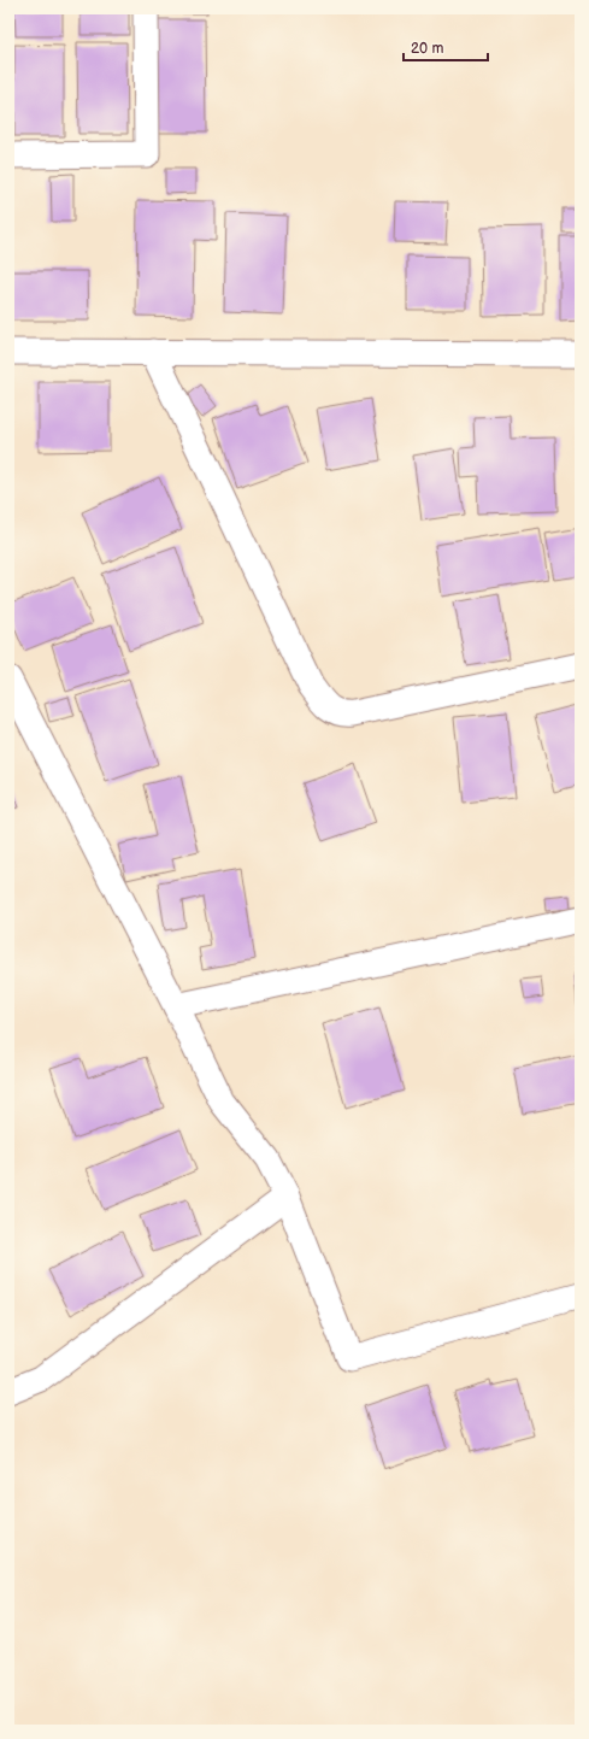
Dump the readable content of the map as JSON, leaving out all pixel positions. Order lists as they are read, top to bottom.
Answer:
{
  "scale_bar": "20 m"
}
